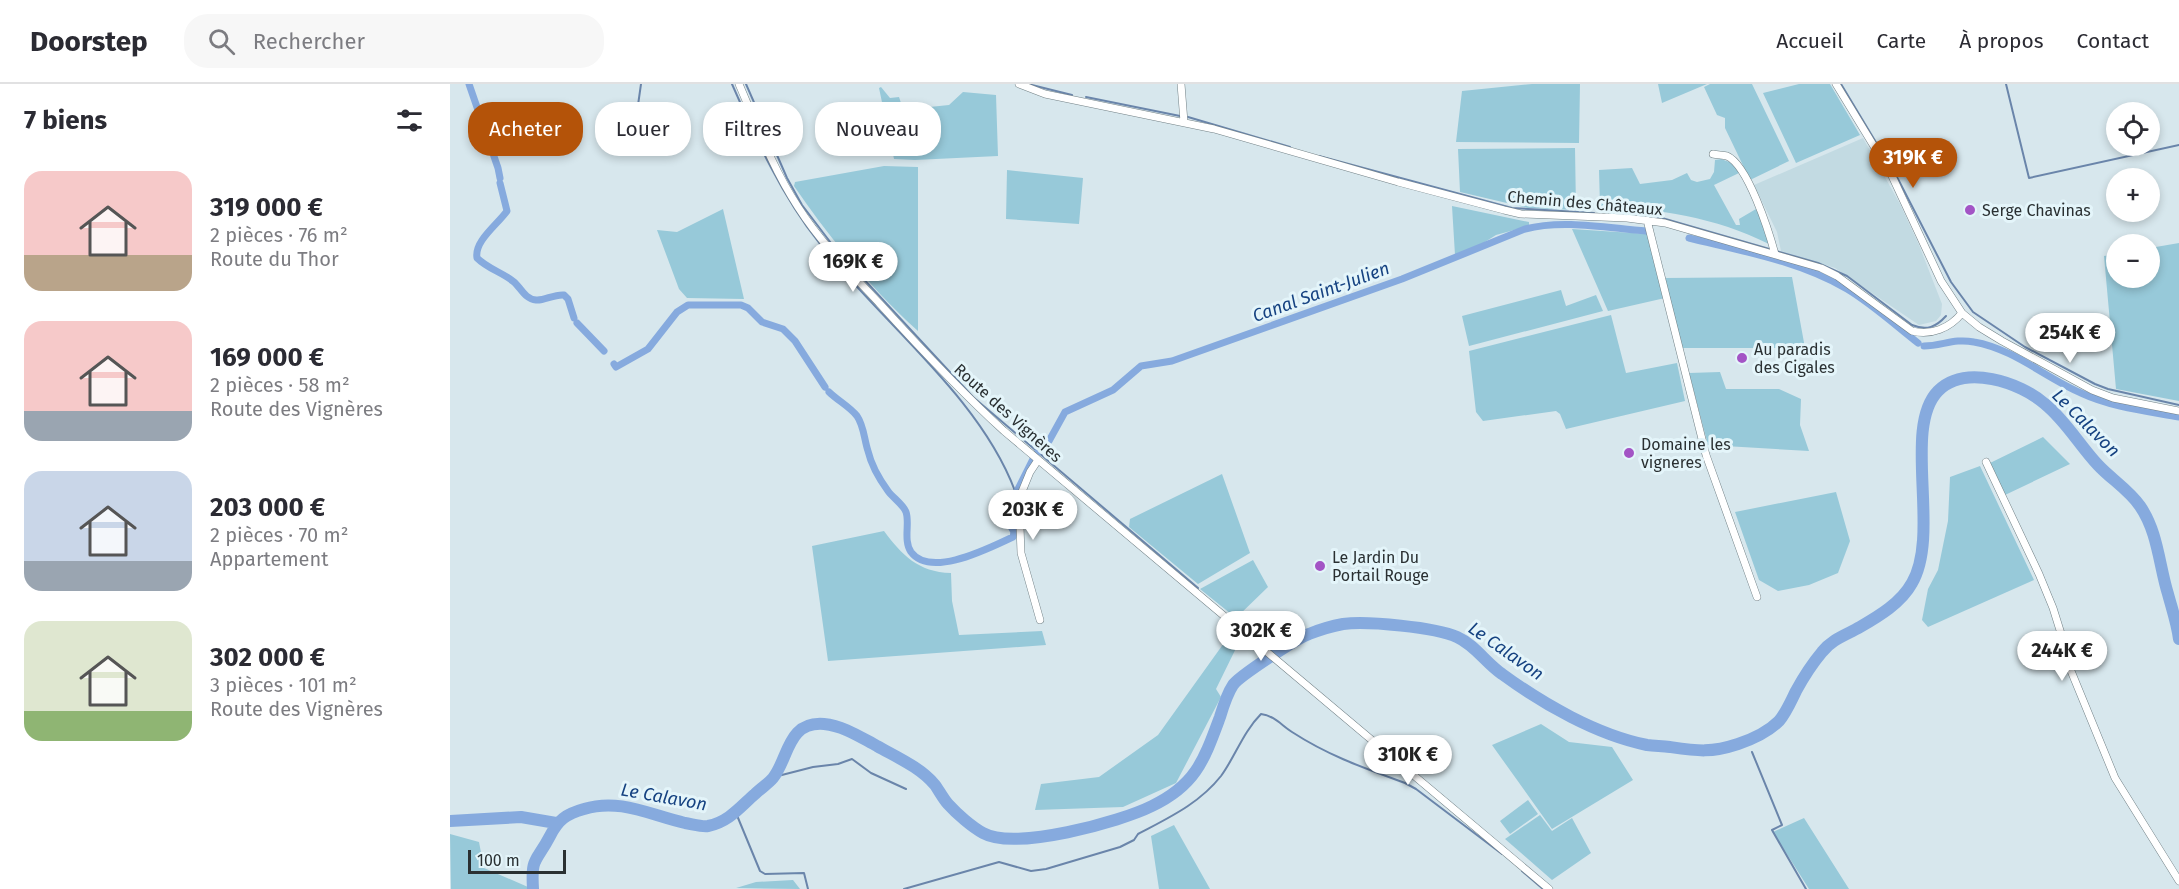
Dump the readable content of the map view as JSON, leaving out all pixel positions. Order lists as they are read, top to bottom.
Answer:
{
  "streets": {
    "street": ["Chemin des Châteaux", "Route des Vignères"]
  },
  "water": ["Canal Saint-Julien", "Le Calavon"],
  "places": [
    "Serge Chavinas",
    "Au paradis des Cigales",
    "Domaine les vigneres",
    "Le Jardin Du Portail Rouge"
  ],
  "scale_bar": "100 m",
  "page": {
    "header": "Doorstep",
    "search": "Rechercher",
    "nav": [
      "Accueil",
      "Carte",
      "À propos",
      "Contact"
    ],
    "heading": "7 biens",
    "map_buttons": ["+", "−"],
    "chip": [
      "Acheter",
      "Louer",
      "Filtres",
      "Nouveau"
    ],
    "price": [
      "319K €",
      "169K €",
      "254K €",
      "203K €",
      "302K €",
      "244K €",
      "310K €"
    ],
    "list": [
      {
        "name": "319 000 €",
        "note": "2 pièces · 76 m² · Route du Thor"
      },
      {
        "name": "169 000 €",
        "note": "2 pièces · 58 m² · Route des Vignères"
      },
      {
        "name": "203 000 €",
        "note": "2 pièces · 70 m² · Appartement"
      },
      {
        "name": "302 000 €",
        "note": "3 pièces · 101 m² · Route des Vignères"
      }
    ],
    "scale": "100 m"
  }
}
